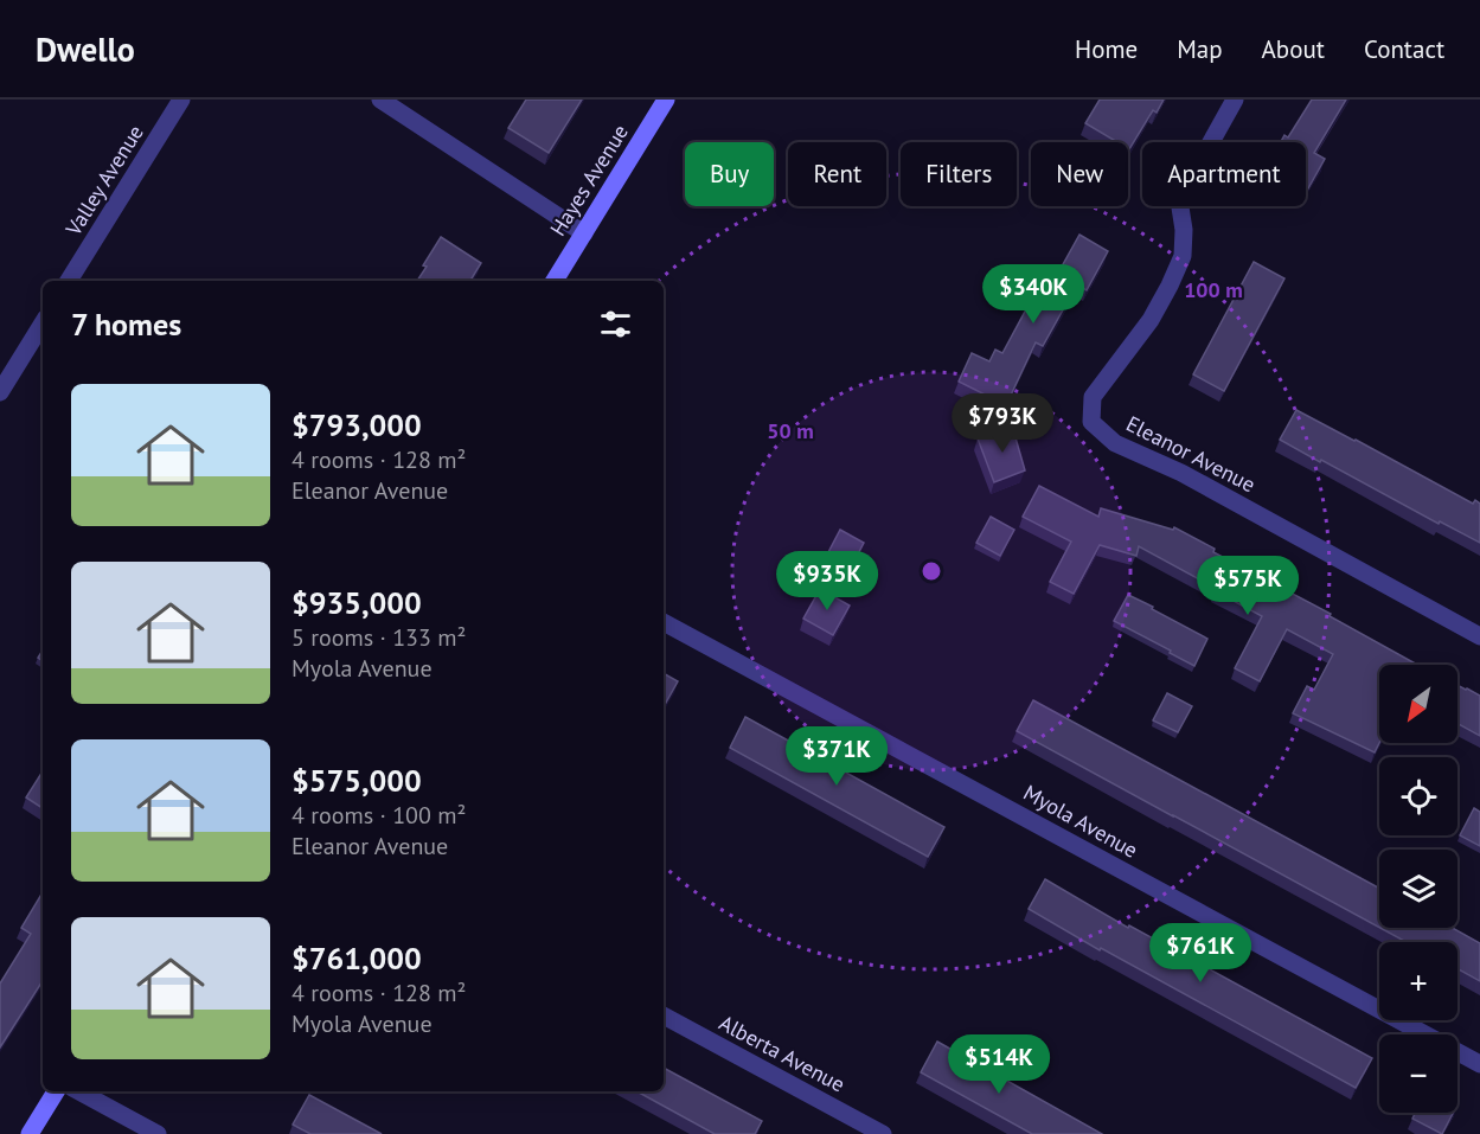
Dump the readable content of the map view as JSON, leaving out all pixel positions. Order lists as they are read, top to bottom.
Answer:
{
  "streets": {
    "street": [
      "Valley Avenue",
      "Hayes Avenue",
      "Eleanor Avenue",
      "Myola Avenue",
      "Alberta Avenue"
    ]
  },
  "north": "bottom left",
  "page": {
    "header": "Dwello",
    "nav": [
      "Home",
      "Map",
      "About",
      "Contact"
    ],
    "chip": [
      "Buy",
      "Rent",
      "Filters",
      "New",
      "Apartment"
    ],
    "price": [
      "$340K",
      "$793K",
      "$935K",
      "$575K",
      "$371K",
      "$761K",
      "$514K"
    ],
    "heading": "7 homes",
    "list": [
      {
        "name": "$793,000",
        "note": "4 rooms · 128 m² · Eleanor Avenue"
      },
      {
        "name": "$935,000",
        "note": "5 rooms · 133 m² · Myola Avenue"
      },
      {
        "name": "$575,000",
        "note": "4 rooms · 100 m² · Eleanor Avenue"
      },
      {
        "name": "$761,000",
        "note": "4 rooms · 128 m² · Myola Avenue"
      }
    ],
    "map_buttons": ["+", "−"]
  },
  "rings": ["100 m", "50 m"]
}
